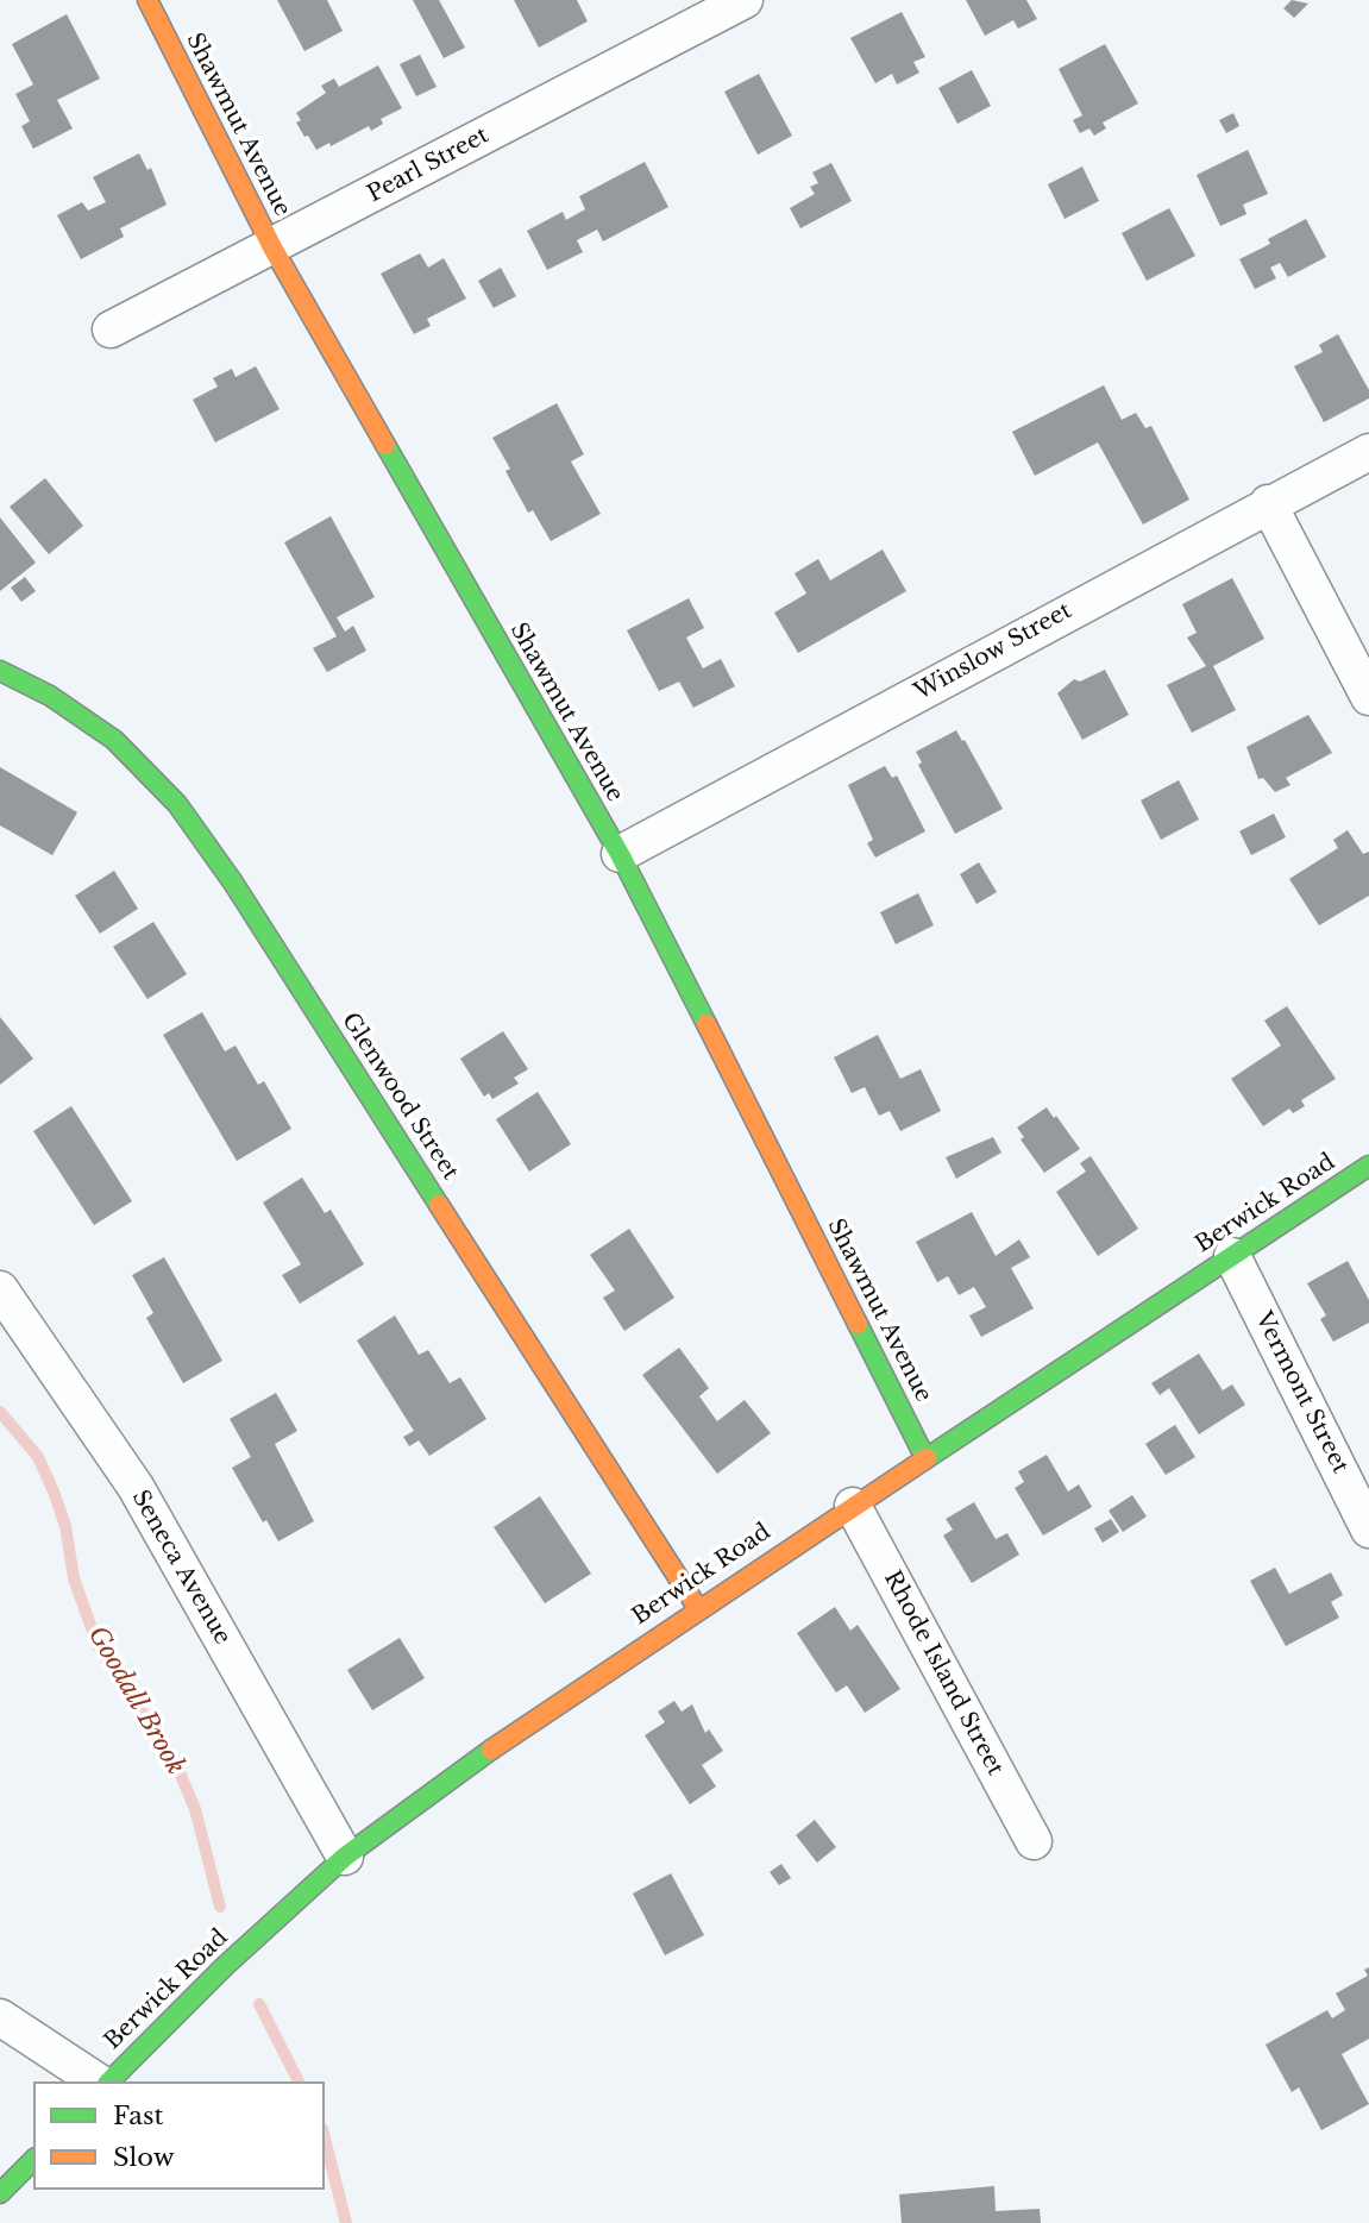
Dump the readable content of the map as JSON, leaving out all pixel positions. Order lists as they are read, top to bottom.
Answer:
{
  "streets": {
    "street": [
      "Shawmut Avenue",
      "Pearl Street",
      "Winslow Street",
      "Glenwood Street",
      "Berwick Road",
      "Vermont Street",
      "Seneca Avenue",
      "Rhode Island Street"
    ]
  },
  "crossings": [
    ["Shawmut Avenue", "Pearl Street"],
    ["Shawmut Avenue", "Winslow Street"],
    ["Shawmut Avenue", "Berwick Road"],
    ["Glenwood Street", "Berwick Road"],
    ["Berwick Road", "Vermont Street"],
    ["Berwick Road", "Seneca Avenue"],
    ["Berwick Road", "Rhode Island Street"]
  ],
  "water": ["Goodall Brook"],
  "legend": ["Fast", "Slow"]
}
